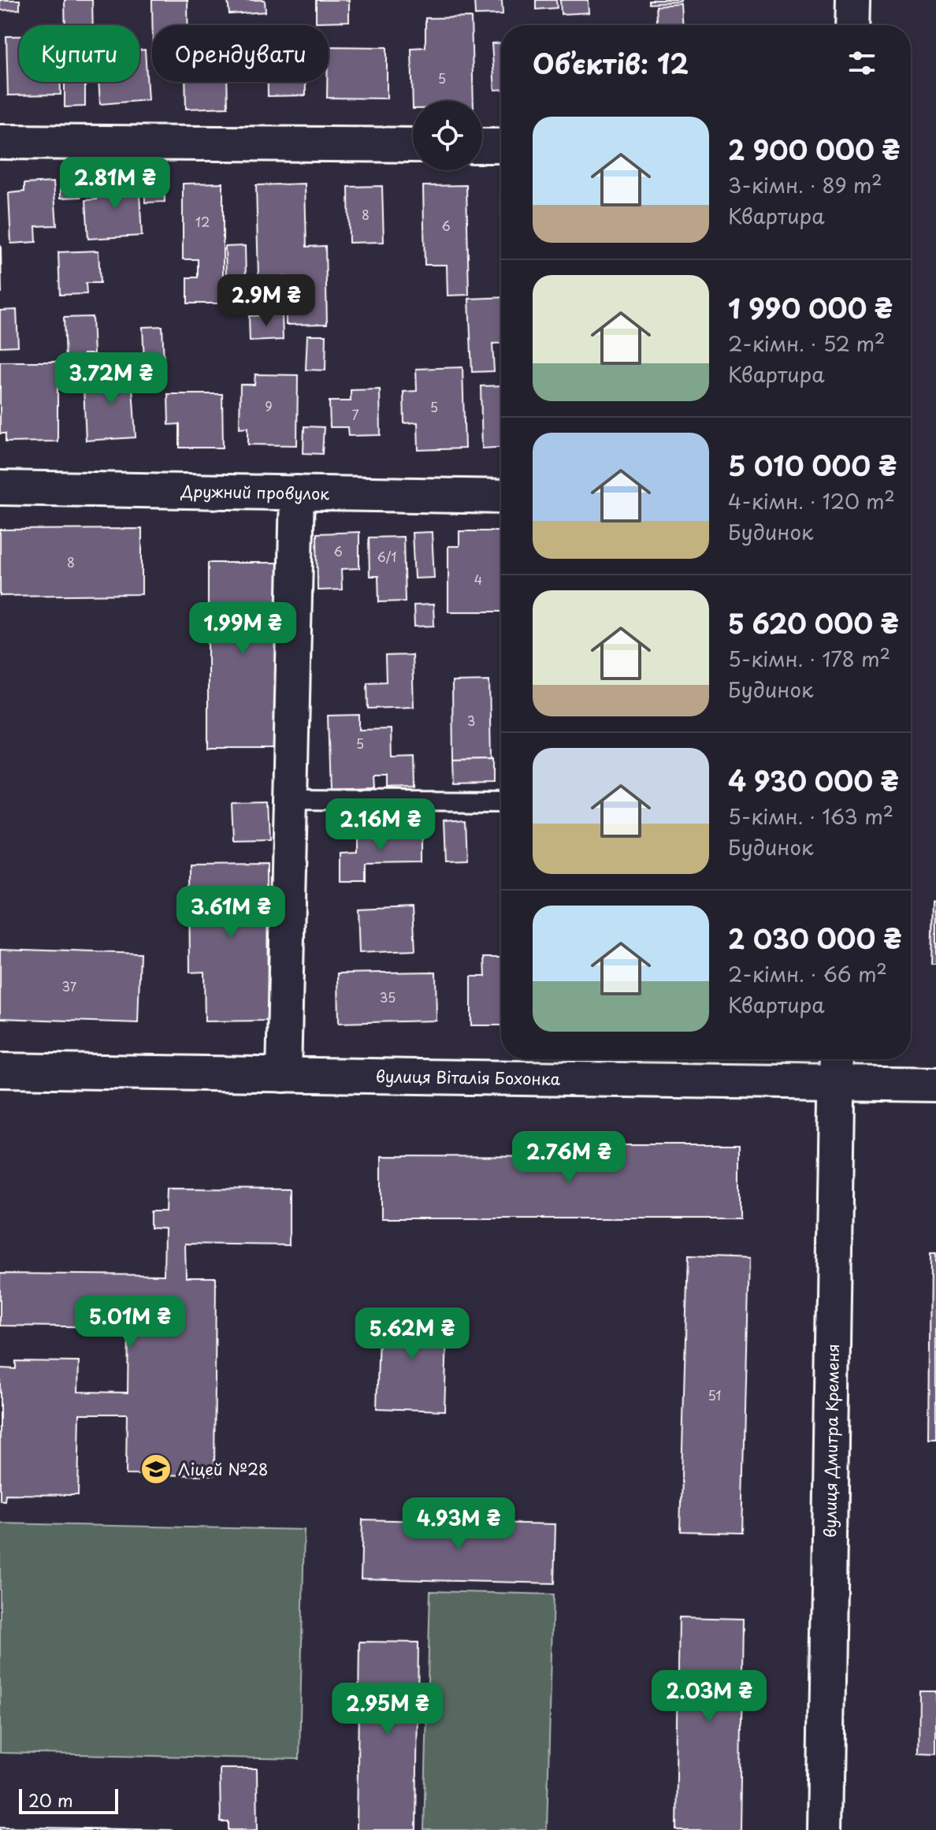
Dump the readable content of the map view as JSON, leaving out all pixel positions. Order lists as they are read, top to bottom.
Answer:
{
  "streets": {
    "street": ["Дружний провулок", "вулиця Віталія Бохонка", "вулиця Дмитра Кременя"]
  },
  "crossings": [
    ["вулиця Віталія Бохонка", "вулиця Дмитра Кременя"]
  ],
  "places": {
    "school or university": ["Ліцей №28"]
  },
  "house_numbers": [
    "5",
    "8",
    "12",
    "6",
    "9",
    "5",
    "7",
    "6",
    "6/1",
    "8",
    "4",
    "3",
    "5",
    "37",
    "35",
    "51"
  ],
  "scale_bar": "20 m",
  "page": {
    "chip": ["Купити", "Орендувати"],
    "heading": "Об’єктів: 12",
    "list": [
      {
        "name": "2 900 000 ₴",
        "note": "3-кімн. · 89 m² · Квартира"
      },
      {
        "name": "1 990 000 ₴",
        "note": "2-кімн. · 52 m² · Квартира"
      },
      {
        "name": "5 010 000 ₴",
        "note": "4-кімн. · 120 m² · Будинок"
      },
      {
        "name": "5 620 000 ₴",
        "note": "5-кімн. · 178 m² · Будинок"
      },
      {
        "name": "4 930 000 ₴",
        "note": "5-кімн. · 163 m² · Будинок"
      },
      {
        "name": "2 030 000 ₴",
        "note": "2-кімн. · 66 m² · Квартира"
      }
    ],
    "price": [
      "2.81M ₴",
      "2.9M ₴",
      "3.72M ₴",
      "1.99M ₴",
      "2.16M ₴",
      "3.61M ₴",
      "2.76M ₴",
      "5.01M ₴",
      "5.62M ₴",
      "4.93M ₴",
      "2.03M ₴",
      "2.95M ₴"
    ],
    "scale": "20 m"
  }
}
